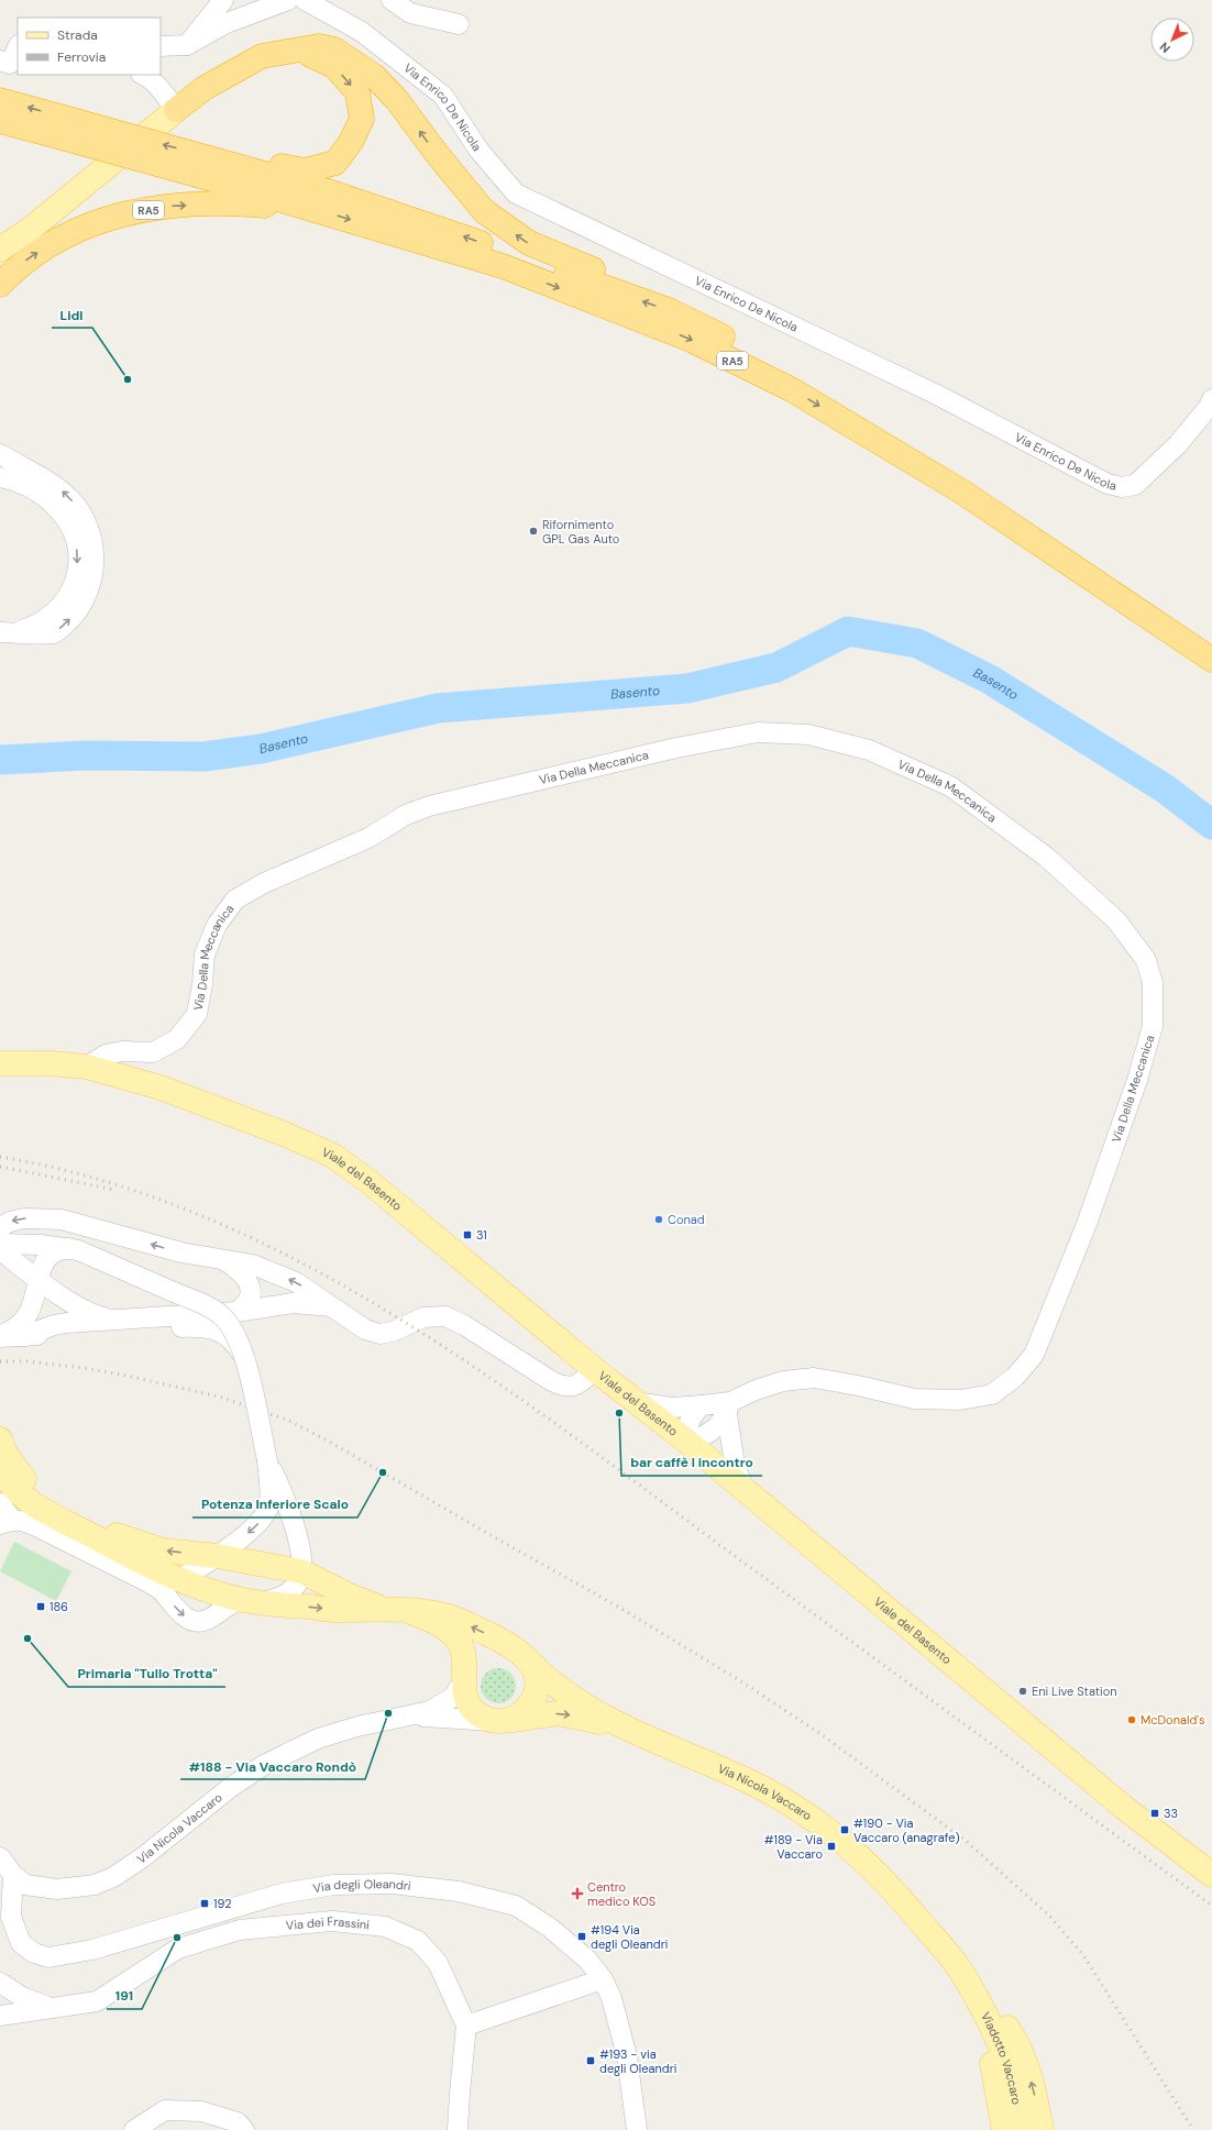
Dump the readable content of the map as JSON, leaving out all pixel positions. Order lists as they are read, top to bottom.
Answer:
{
  "streets": {
    "highway": ["RA5"],
    "main road": ["Viale del Basento", "Via Nicola Vaccaro", "Viadotto Vaccaro"],
    "street": [
      "Via Enrico De Nicola",
      "Via Della Meccanica",
      "Via degli Oleandri",
      "Via dei Frassini"
    ]
  },
  "crossings": [
    ["Via Della Meccanica", "Viale del Basento"],
    ["Via Nicola Vaccaro", "Via degli Oleandri"],
    ["Via Nicola Vaccaro", "Viadotto Vaccaro"]
  ],
  "water": ["Basento"],
  "places": {
    "other": [
      "Lidl",
      "Rifornimento GPL Gas Auto",
      "Conad",
      "bar caffè l incontro",
      "Potenza Inferiore Scalo",
      "Primaria \"Tullo Trotta\"",
      "Eni Live Station",
      "#188 - Via Vaccaro Rondò",
      "McDonald's",
      "191"
    ],
    "transit": [
      "31",
      "186",
      "33",
      "#190 - Via Vaccaro (anagrafe)",
      "#189 - Via Vaccaro",
      "192",
      "#194 Via degli Oleandri",
      "#193 - via degli Oleandri"
    ],
    "health": ["Centro medico KOS"]
  },
  "legend": ["Strada", "Ferrovia"],
  "north": "bottom left"
}
